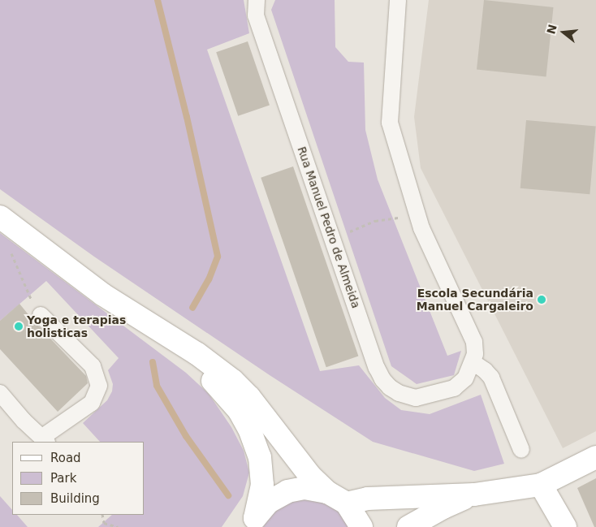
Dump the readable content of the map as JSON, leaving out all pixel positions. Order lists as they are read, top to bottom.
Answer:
{
  "streets": {
    "street": ["Rua Manuel Pedro de Almeida"]
  },
  "places": ["Escola Secundária Manuel Cargaleiro", "Yoga e terapias holisticas"],
  "legend": ["Road", "Park", "Building"],
  "north": "left"
}
